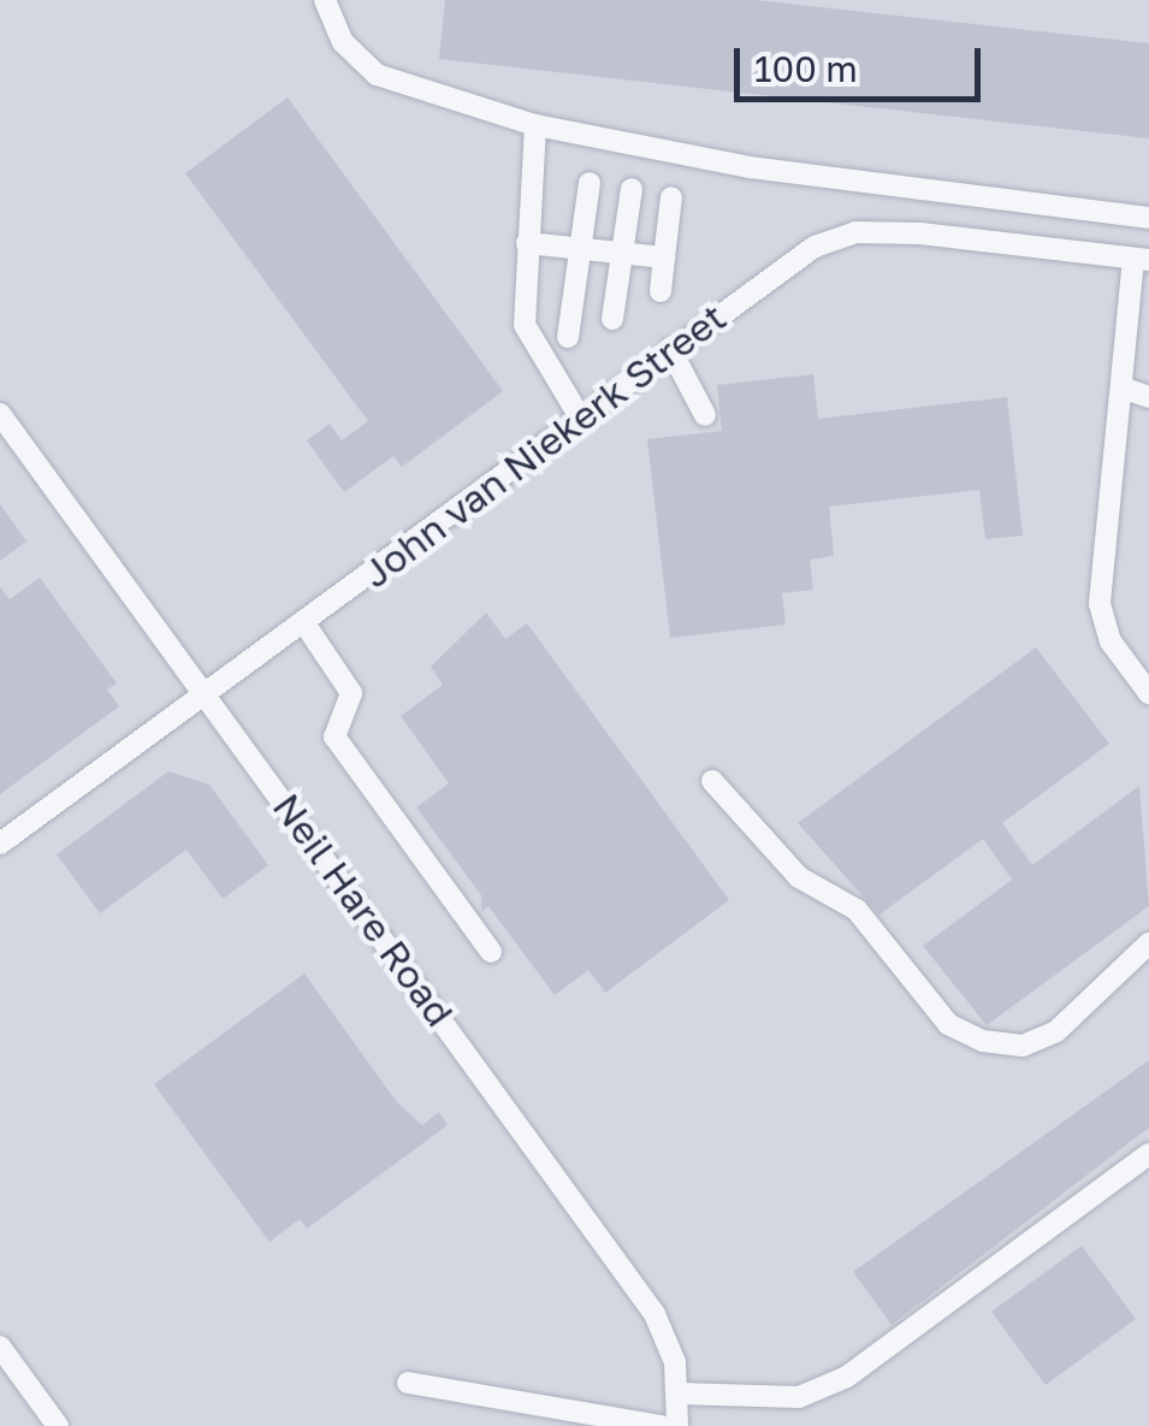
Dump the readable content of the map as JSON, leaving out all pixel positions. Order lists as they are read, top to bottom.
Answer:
{
  "streets": {
    "street": ["John van Niekerk Street", "Neil Hare Road"]
  },
  "crossings": [
    ["John van Niekerk Street", "Neil Hare Road"]
  ],
  "scale_bar": "100 m"
}
